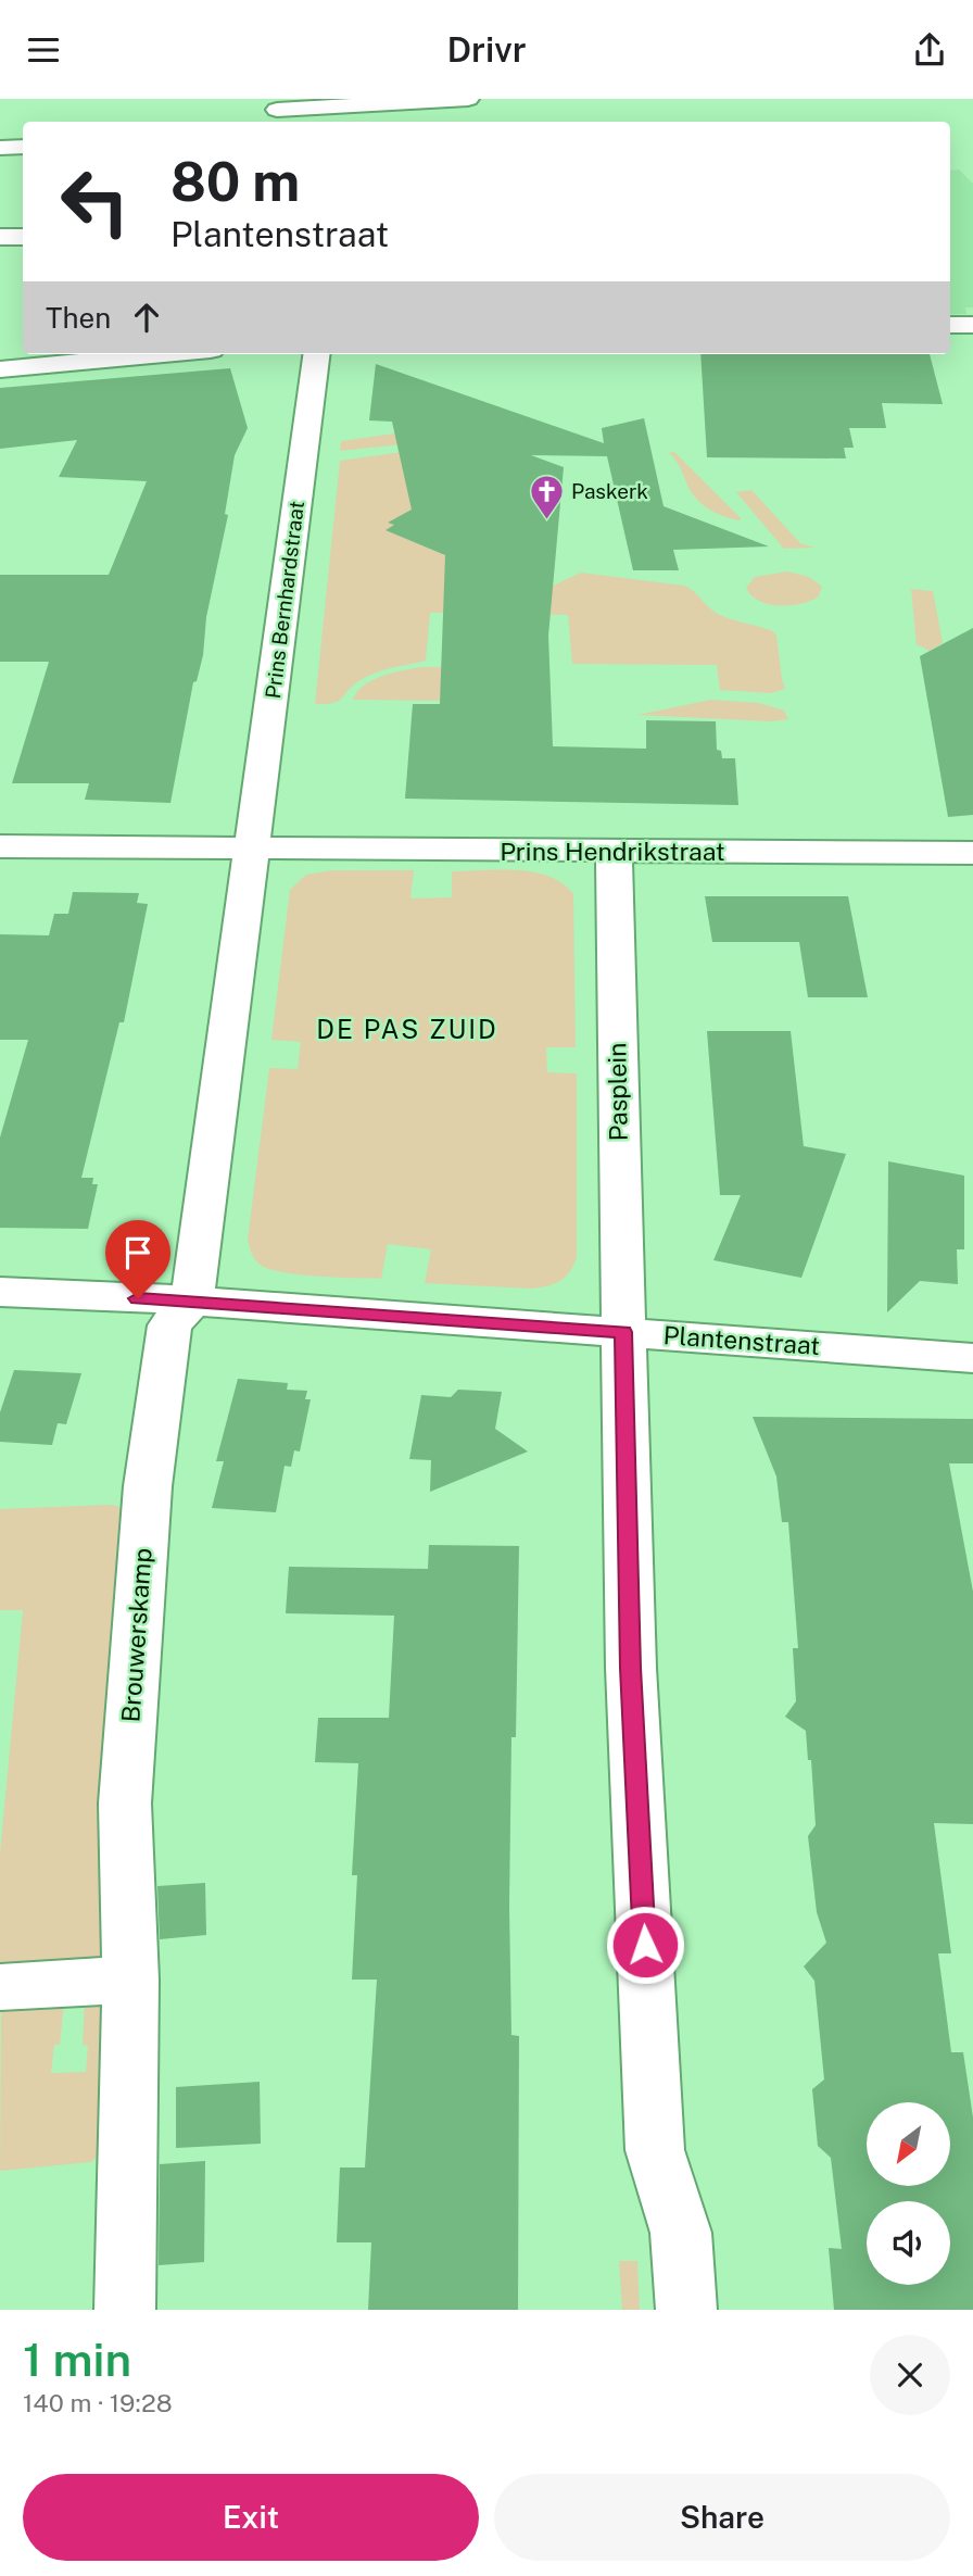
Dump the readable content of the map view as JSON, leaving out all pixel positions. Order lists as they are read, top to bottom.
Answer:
{
  "streets": {
    "street": [
      "Prins Bernhardstraat",
      "Prins Hendrikstraat",
      "Pasplein",
      "Plantenstraat",
      "Brouwerskamp"
    ]
  },
  "crossings": [
    ["Prins Bernhardstraat", "Prins Hendrikstraat"],
    ["Prins Hendrikstraat", "Pasplein"],
    ["Pasplein", "Plantenstraat"],
    ["Plantenstraat", "Brouwerskamp"]
  ],
  "districts": ["DE PAS ZUID"],
  "places": {
    "church": ["Paskerk"]
  },
  "north": "bottom left",
  "page": {
    "header": "Drivr",
    "turn": ["80 m", "Plantenstraat"],
    "then": "Then",
    "heading": ["1 min", "140 m · 19:28"],
    "buttons": ["Exit", "Share"]
  }
}
